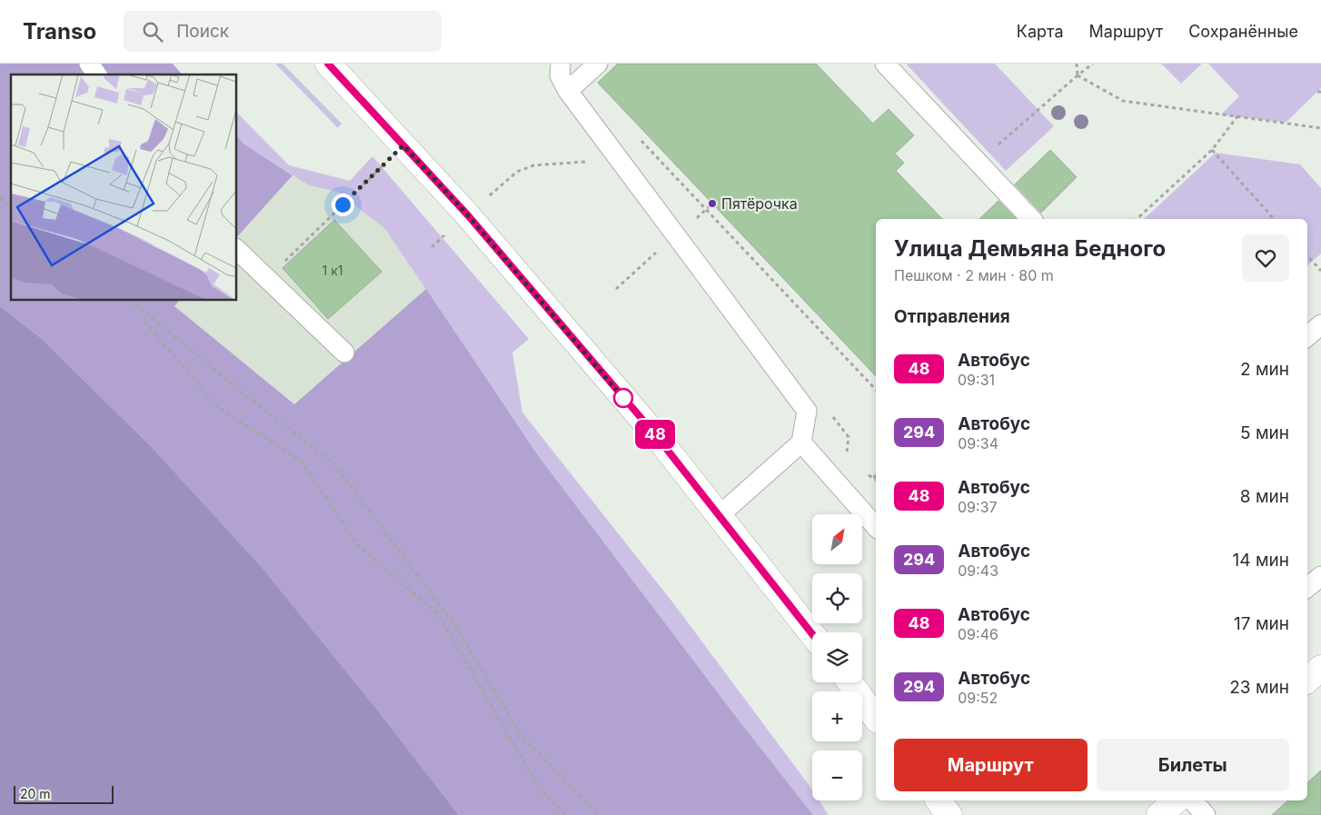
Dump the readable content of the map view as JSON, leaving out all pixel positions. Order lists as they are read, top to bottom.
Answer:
{
  "places": ["Пятёрочка"],
  "lines": ["bus line 48"],
  "house_numbers": ["1 к1"],
  "scale_bar": "20 m",
  "north": "top right",
  "page": {
    "header": "Transo",
    "search": "Поиск",
    "nav": ["Карта", "Маршрут", "Сохранённые"],
    "on_map": "48",
    "heading": [
      ["Улица Демьяна Бедного", "Пешком · 2 мин · 80 m"],
      "Отправления"
    ],
    "list": [
      {
        "mark": "48",
        "name": "Автобус",
        "note": "09:31",
        "value": "2 мин"
      },
      {
        "mark": "294",
        "name": "Автобус",
        "note": "09:34",
        "value": "5 мин"
      },
      {
        "mark": "48",
        "name": "Автобус",
        "note": "09:37",
        "value": "8 мин"
      },
      {
        "mark": "294",
        "name": "Автобус",
        "note": "09:43",
        "value": "14 мин"
      },
      {
        "mark": "48",
        "name": "Автобус",
        "note": "09:46",
        "value": "17 мин"
      },
      {
        "mark": "294",
        "name": "Автобус",
        "note": "09:52",
        "value": "23 мин"
      }
    ],
    "map_buttons": ["+", "−"],
    "buttons": ["Маршрут", "Билеты"],
    "scale": "20 m"
  }
}
